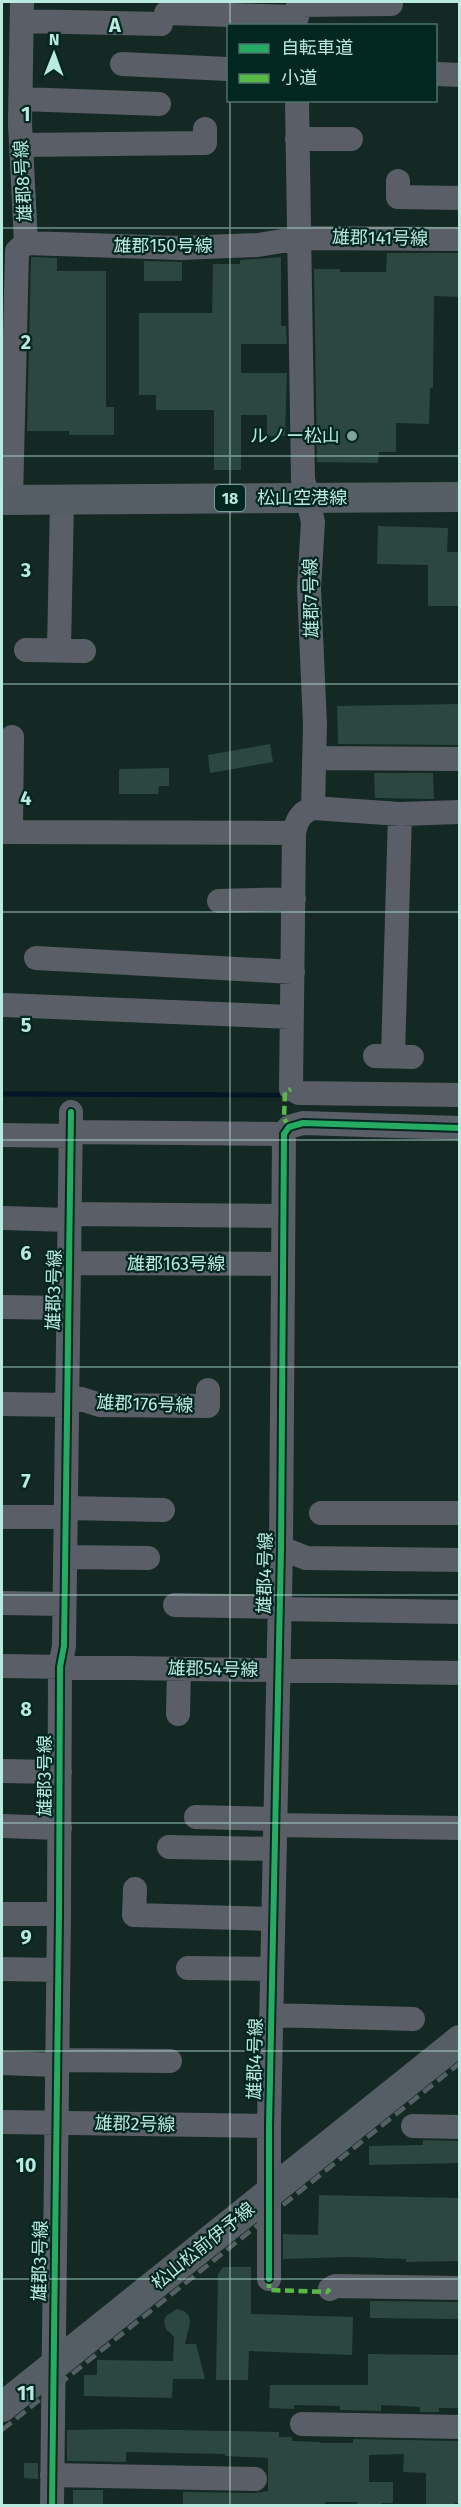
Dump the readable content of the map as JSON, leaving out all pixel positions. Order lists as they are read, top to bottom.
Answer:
{
  "streets": {
    "main road": ["18", "松山空港線", "松山松前伊予線"],
    "street": [
      "雄郡8号線",
      "雄郡141号線",
      "雄郡150号線",
      "雄郡7号線",
      "雄郡163号線",
      "雄郡3号線",
      "雄郡176号線",
      "雄郡4号線",
      "雄郡54号線",
      "雄郡2号線"
    ]
  },
  "crossings": [
    ["雄郡8号線", "雄郡150号線"],
    ["雄郡8号線", "松山空港線"],
    ["雄郡141号線", "雄郡150号線"],
    ["雄郡141号線", "雄郡7号線"],
    ["雄郡150号線", "雄郡7号線"],
    ["松山空港線", "雄郡7号線"],
    ["雄郡163号線", "雄郡3号線"],
    ["雄郡163号線", "雄郡4号線"],
    ["雄郡3号線", "雄郡176号線"],
    ["雄郡3号線", "雄郡54号線"],
    ["雄郡3号線", "雄郡2号線"],
    ["雄郡3号線", "松山松前伊予線"],
    ["雄郡4号線", "雄郡54号線"],
    ["雄郡4号線", "雄郡2号線"],
    ["雄郡4号線", "松山松前伊予線"]
  ],
  "places": ["ルノー松山"],
  "legend": ["自転車道", "小道"],
  "north": "top",
  "grid": {
    "columns": ["A"],
    "rows": [
      "1",
      "2",
      "3",
      "4",
      "5",
      "6",
      "7",
      "8",
      "9",
      "10",
      "11"
    ]
  }
}
